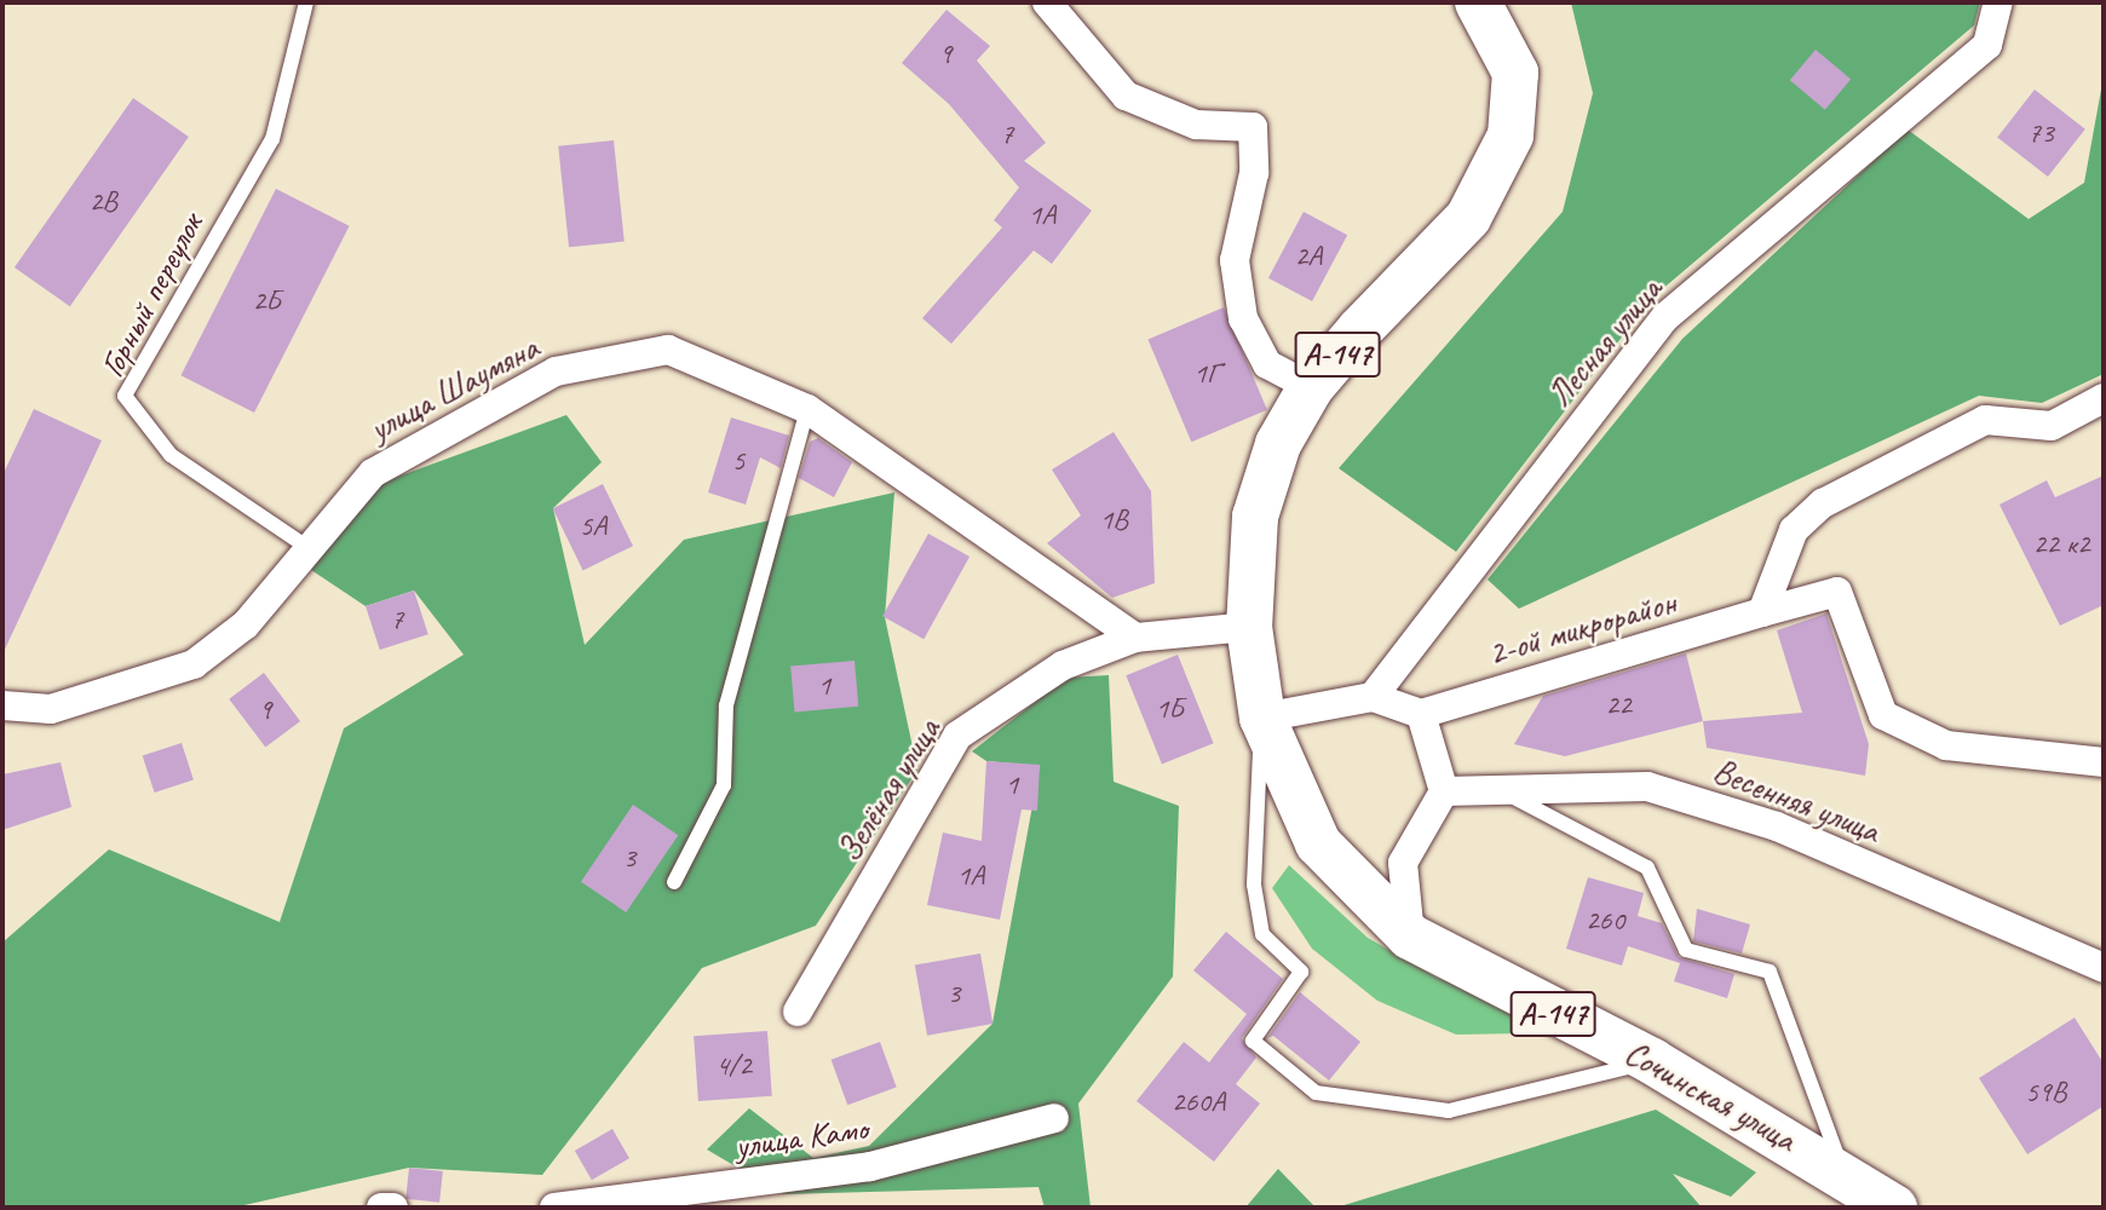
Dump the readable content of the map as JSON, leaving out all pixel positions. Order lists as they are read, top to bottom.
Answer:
{
  "streets": {
    "highway": ["А-147", "Сочинская улица"],
    "street": [
      "Лесная улица",
      "улица Шаумяна",
      "2-ой микрорайон",
      "Зелёная улица",
      "Весенняя улица",
      "улица Камо"
    ],
    "lane": ["Горный переулок"]
  },
  "crossings": [
    ["Горный переулок", "улица Шаумяна"],
    ["А-147", "Сочинская улица"],
    ["улица Шаумяна", "Зелёная улица"]
  ],
  "house_numbers": [
    "9",
    "73",
    "7",
    "2В",
    "1А",
    "2А",
    "2Б",
    "1Г",
    "5",
    "1В",
    "5А",
    "22 к2",
    "7",
    "1",
    "22",
    "1Б",
    "9",
    "1",
    "3",
    "1А",
    "260",
    "3",
    "4/2",
    "59В",
    "260А"
  ]
}
